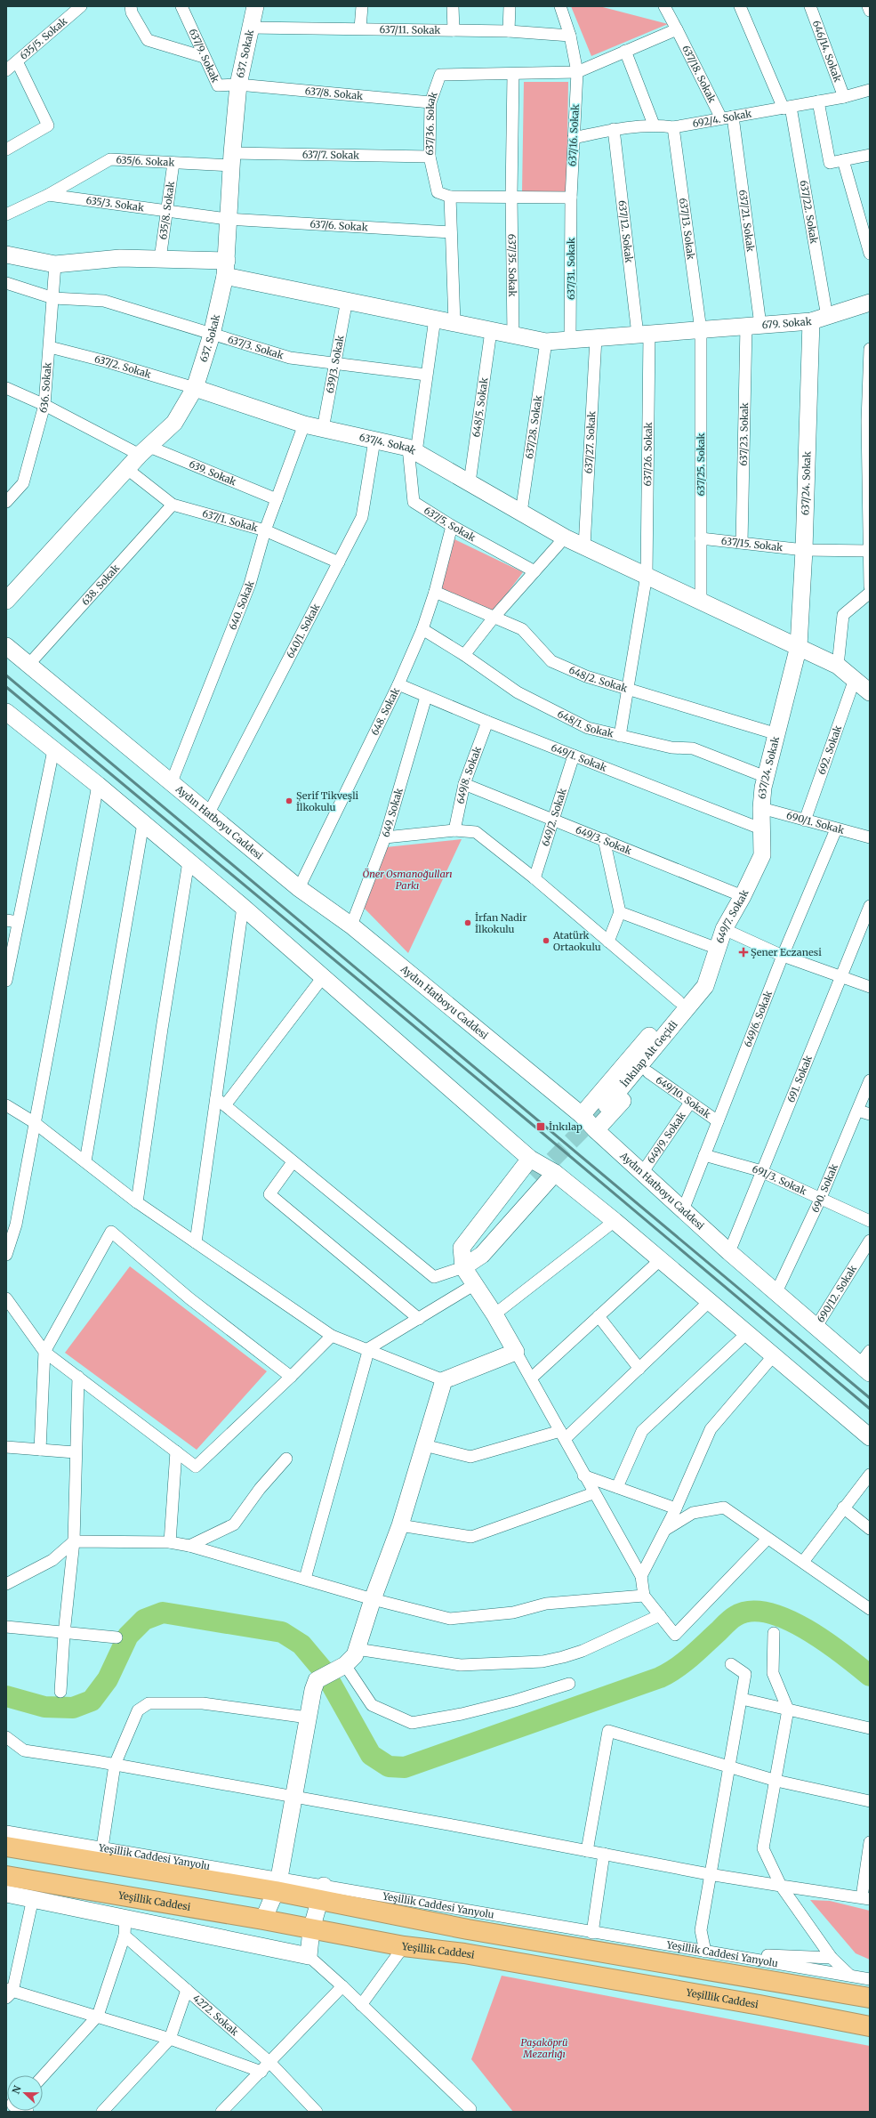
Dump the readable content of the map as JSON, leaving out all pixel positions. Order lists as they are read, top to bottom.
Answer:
{
  "streets": {
    "highway": ["Yeşillik Caddesi"],
    "street": [
      "637/11. Sokak",
      "635/5. Sokak",
      "646/14. Sokak",
      "637. Sokak",
      "637/9. Sokak",
      "637/18. Sokak",
      "637/8. Sokak",
      "692/4. Sokak",
      "637/36. Sokak",
      "637/16. Sokak",
      "637/7. Sokak",
      "635/6. Sokak",
      "635/3. Sokak",
      "635/8. Sokak",
      "637/22. Sokak",
      "637/21. Sokak",
      "637/6. Sokak",
      "637/13. Sokak",
      "637/12. Sokak",
      "637/35. Sokak",
      "637/31. Sokak",
      "679. Sokak",
      "637/3. Sokak",
      "639/3. Sokak",
      "637/2. Sokak",
      "636. Sokak",
      "648/5. Sokak",
      "637/28. Sokak",
      "637/23. Sokak",
      "637/27. Sokak",
      "637/4. Sokak",
      "637/26. Sokak",
      "637/25. Sokak",
      "639. Sokak",
      "637/24. Sokak",
      "637/1. Sokak",
      "637/5. Sokak",
      "637/15. Sokak",
      "638. Sokak",
      "640. Sokak",
      "640/1. Sokak",
      "648/2. Sokak",
      "648. Sokak",
      "648/1. Sokak",
      "692. Sokak",
      "649/1. Sokak",
      "649/8. Sokak",
      "649. Sokak",
      "649/2. Sokak",
      "Aydın Hatboyu Caddesi",
      "690/1. Sokak",
      "649/3. Sokak",
      "649/7. Sokak",
      "649/6. Sokak",
      "İnkılap Alt Geçidi",
      "691. Sokak",
      "649/10. Sokak",
      "649/9. Sokak",
      "691/3. Sokak",
      "690. Sokak",
      "690/12. Sokak",
      "Yeşillik Caddesi Yanyolu",
      "4272. Sokak"
    ]
  },
  "crossings": [
    ["637/11. Sokak", "637. Sokak"],
    ["637/11. Sokak", "637/16. Sokak"],
    ["646/14. Sokak", "692/4. Sokak"],
    ["637. Sokak", "637/9. Sokak"],
    ["637. Sokak", "637/8. Sokak"],
    ["637. Sokak", "637/7. Sokak"],
    ["637. Sokak", "635/6. Sokak"],
    ["637. Sokak", "635/3. Sokak"],
    ["637. Sokak", "637/6. Sokak"],
    ["637. Sokak", "679. Sokak"],
    ["637. Sokak", "637/3. Sokak"],
    ["637. Sokak", "637/2. Sokak"],
    ["637. Sokak", "637/4. Sokak"],
    ["637. Sokak", "639. Sokak"],
    ["637. Sokak", "637/1. Sokak"],
    ["637/9. Sokak", "637/8. Sokak"],
    ["637/18. Sokak", "692/4. Sokak"],
    ["637/8. Sokak", "637/36. Sokak"],
    ["692/4. Sokak", "637/16. Sokak"],
    ["692/4. Sokak", "637/22. Sokak"],
    ["692/4. Sokak", "637/21. Sokak"],
    ["692/4. Sokak", "637/13. Sokak"],
    ["692/4. Sokak", "637/12. Sokak"],
    ["637/36. Sokak", "637/16. Sokak"],
    ["637/36. Sokak", "637/7. Sokak"],
    ["637/36. Sokak", "637/35. Sokak"],
    ["637/16. Sokak", "637/31. Sokak"],
    ["637/7. Sokak", "635/6. Sokak"],
    ["635/6. Sokak", "635/3. Sokak"],
    ["635/6. Sokak", "635/8. Sokak"],
    ["635/3. Sokak", "635/8. Sokak"],
    ["635/3. Sokak", "637/6. Sokak"],
    ["635/8. Sokak", "679. Sokak"],
    ["637/22. Sokak", "679. Sokak"],
    ["637/22. Sokak", "637/24. Sokak"],
    ["637/21. Sokak", "679. Sokak"],
    ["637/21. Sokak", "637/23. Sokak"],
    ["637/13. Sokak", "679. Sokak"],
    ["637/13. Sokak", "637/25. Sokak"],
    ["637/12. Sokak", "679. Sokak"],
    ["637/12. Sokak", "637/26. Sokak"],
    ["637/35. Sokak", "679. Sokak"],
    ["637/31. Sokak", "679. Sokak"],
    ["679. Sokak", "639/3. Sokak"],
    ["679. Sokak", "636. Sokak"],
    ["679. Sokak", "648/5. Sokak"],
    ["679. Sokak", "637/28. Sokak"],
    ["679. Sokak", "637/23. Sokak"],
    ["679. Sokak", "637/27. Sokak"],
    ["679. Sokak", "637/26. Sokak"],
    ["679. Sokak", "637/25. Sokak"],
    ["679. Sokak", "637/24. Sokak"],
    ["679. Sokak", "637/5. Sokak"],
    ["637/3. Sokak", "639/3. Sokak"],
    ["637/3. Sokak", "636. Sokak"],
    ["637/3. Sokak", "637/5. Sokak"],
    ["639/3. Sokak", "637/4. Sokak"],
    ["637/2. Sokak", "636. Sokak"],
    ["637/2. Sokak", "637/4. Sokak"],
    ["636. Sokak", "639. Sokak"],
    ["648/5. Sokak", "637/4. Sokak"],
    ["637/28. Sokak", "637/4. Sokak"],
    ["637/23. Sokak", "637/15. Sokak"],
    ["637/4. Sokak", "637/5. Sokak"],
    ["637/4. Sokak", "640. Sokak"],
    ["637/4. Sokak", "640/1. Sokak"],
    ["637/26. Sokak", "648/2. Sokak"],
    ["637/26. Sokak", "648/1. Sokak"],
    ["637/25. Sokak", "637/15. Sokak"],
    ["639. Sokak", "640. Sokak"],
    ["637/24. Sokak", "637/15. Sokak"],
    ["637/24. Sokak", "648/2. Sokak"],
    ["637/24. Sokak", "648/1. Sokak"],
    ["637/24. Sokak", "649/1. Sokak"],
    ["637/24. Sokak", "690/1. Sokak"],
    ["637/24. Sokak", "649/7. Sokak"],
    ["637/1. Sokak", "638. Sokak"],
    ["637/1. Sokak", "640. Sokak"],
    ["637/1. Sokak", "640/1. Sokak"],
    ["637/5. Sokak", "648. Sokak"],
    ["638. Sokak", "Aydın Hatboyu Caddesi"],
    ["640. Sokak", "Aydın Hatboyu Caddesi"],
    ["640/1. Sokak", "Aydın Hatboyu Caddesi"],
    ["648/2. Sokak", "648. Sokak"],
    ["648. Sokak", "648/1. Sokak"],
    ["648. Sokak", "649/1. Sokak"],
    ["648. Sokak", "Aydın Hatboyu Caddesi"],
    ["692. Sokak", "690/1. Sokak"],
    ["649/1. Sokak", "649/8. Sokak"],
    ["649/1. Sokak", "649. Sokak"],
    ["649/1. Sokak", "649/2. Sokak"],
    ["649/1. Sokak", "649/7. Sokak"],
    ["649/8. Sokak", "649/3. Sokak"],
    ["649. Sokak", "Aydın Hatboyu Caddesi"],
    ["649/2. Sokak", "649/3. Sokak"],
    ["Aydın Hatboyu Caddesi", "649/7. Sokak"],
    ["Aydın Hatboyu Caddesi", "649/6. Sokak"],
    ["Aydın Hatboyu Caddesi", "691. Sokak"],
    ["Aydın Hatboyu Caddesi", "649/9. Sokak"],
    ["Aydın Hatboyu Caddesi", "690. Sokak"],
    ["Aydın Hatboyu Caddesi", "690/12. Sokak"],
    ["690/1. Sokak", "649/6. Sokak"],
    ["649/3. Sokak", "649/7. Sokak"],
    ["649/7. Sokak", "İnkılap Alt Geçidi"],
    ["649/6. Sokak", "649/10. Sokak"],
    ["649/6. Sokak", "691/3. Sokak"],
    ["691. Sokak", "691/3. Sokak"],
    ["649/10. Sokak", "649/9. Sokak"],
    ["691/3. Sokak", "690. Sokak"]
  ],
  "parks": ["Öner Osmanoğulları Parkı", "Paşaköprü Mezarlığı"],
  "places": {
    "other": ["Şerif Tikveşli İlkokulu", "İrfan Nadir İlkokulu", "Atatürk Ortaokulu"],
    "health": ["Şener Eczanesi"],
    "transit": ["İnkılap"]
  },
  "north": "left"
}
